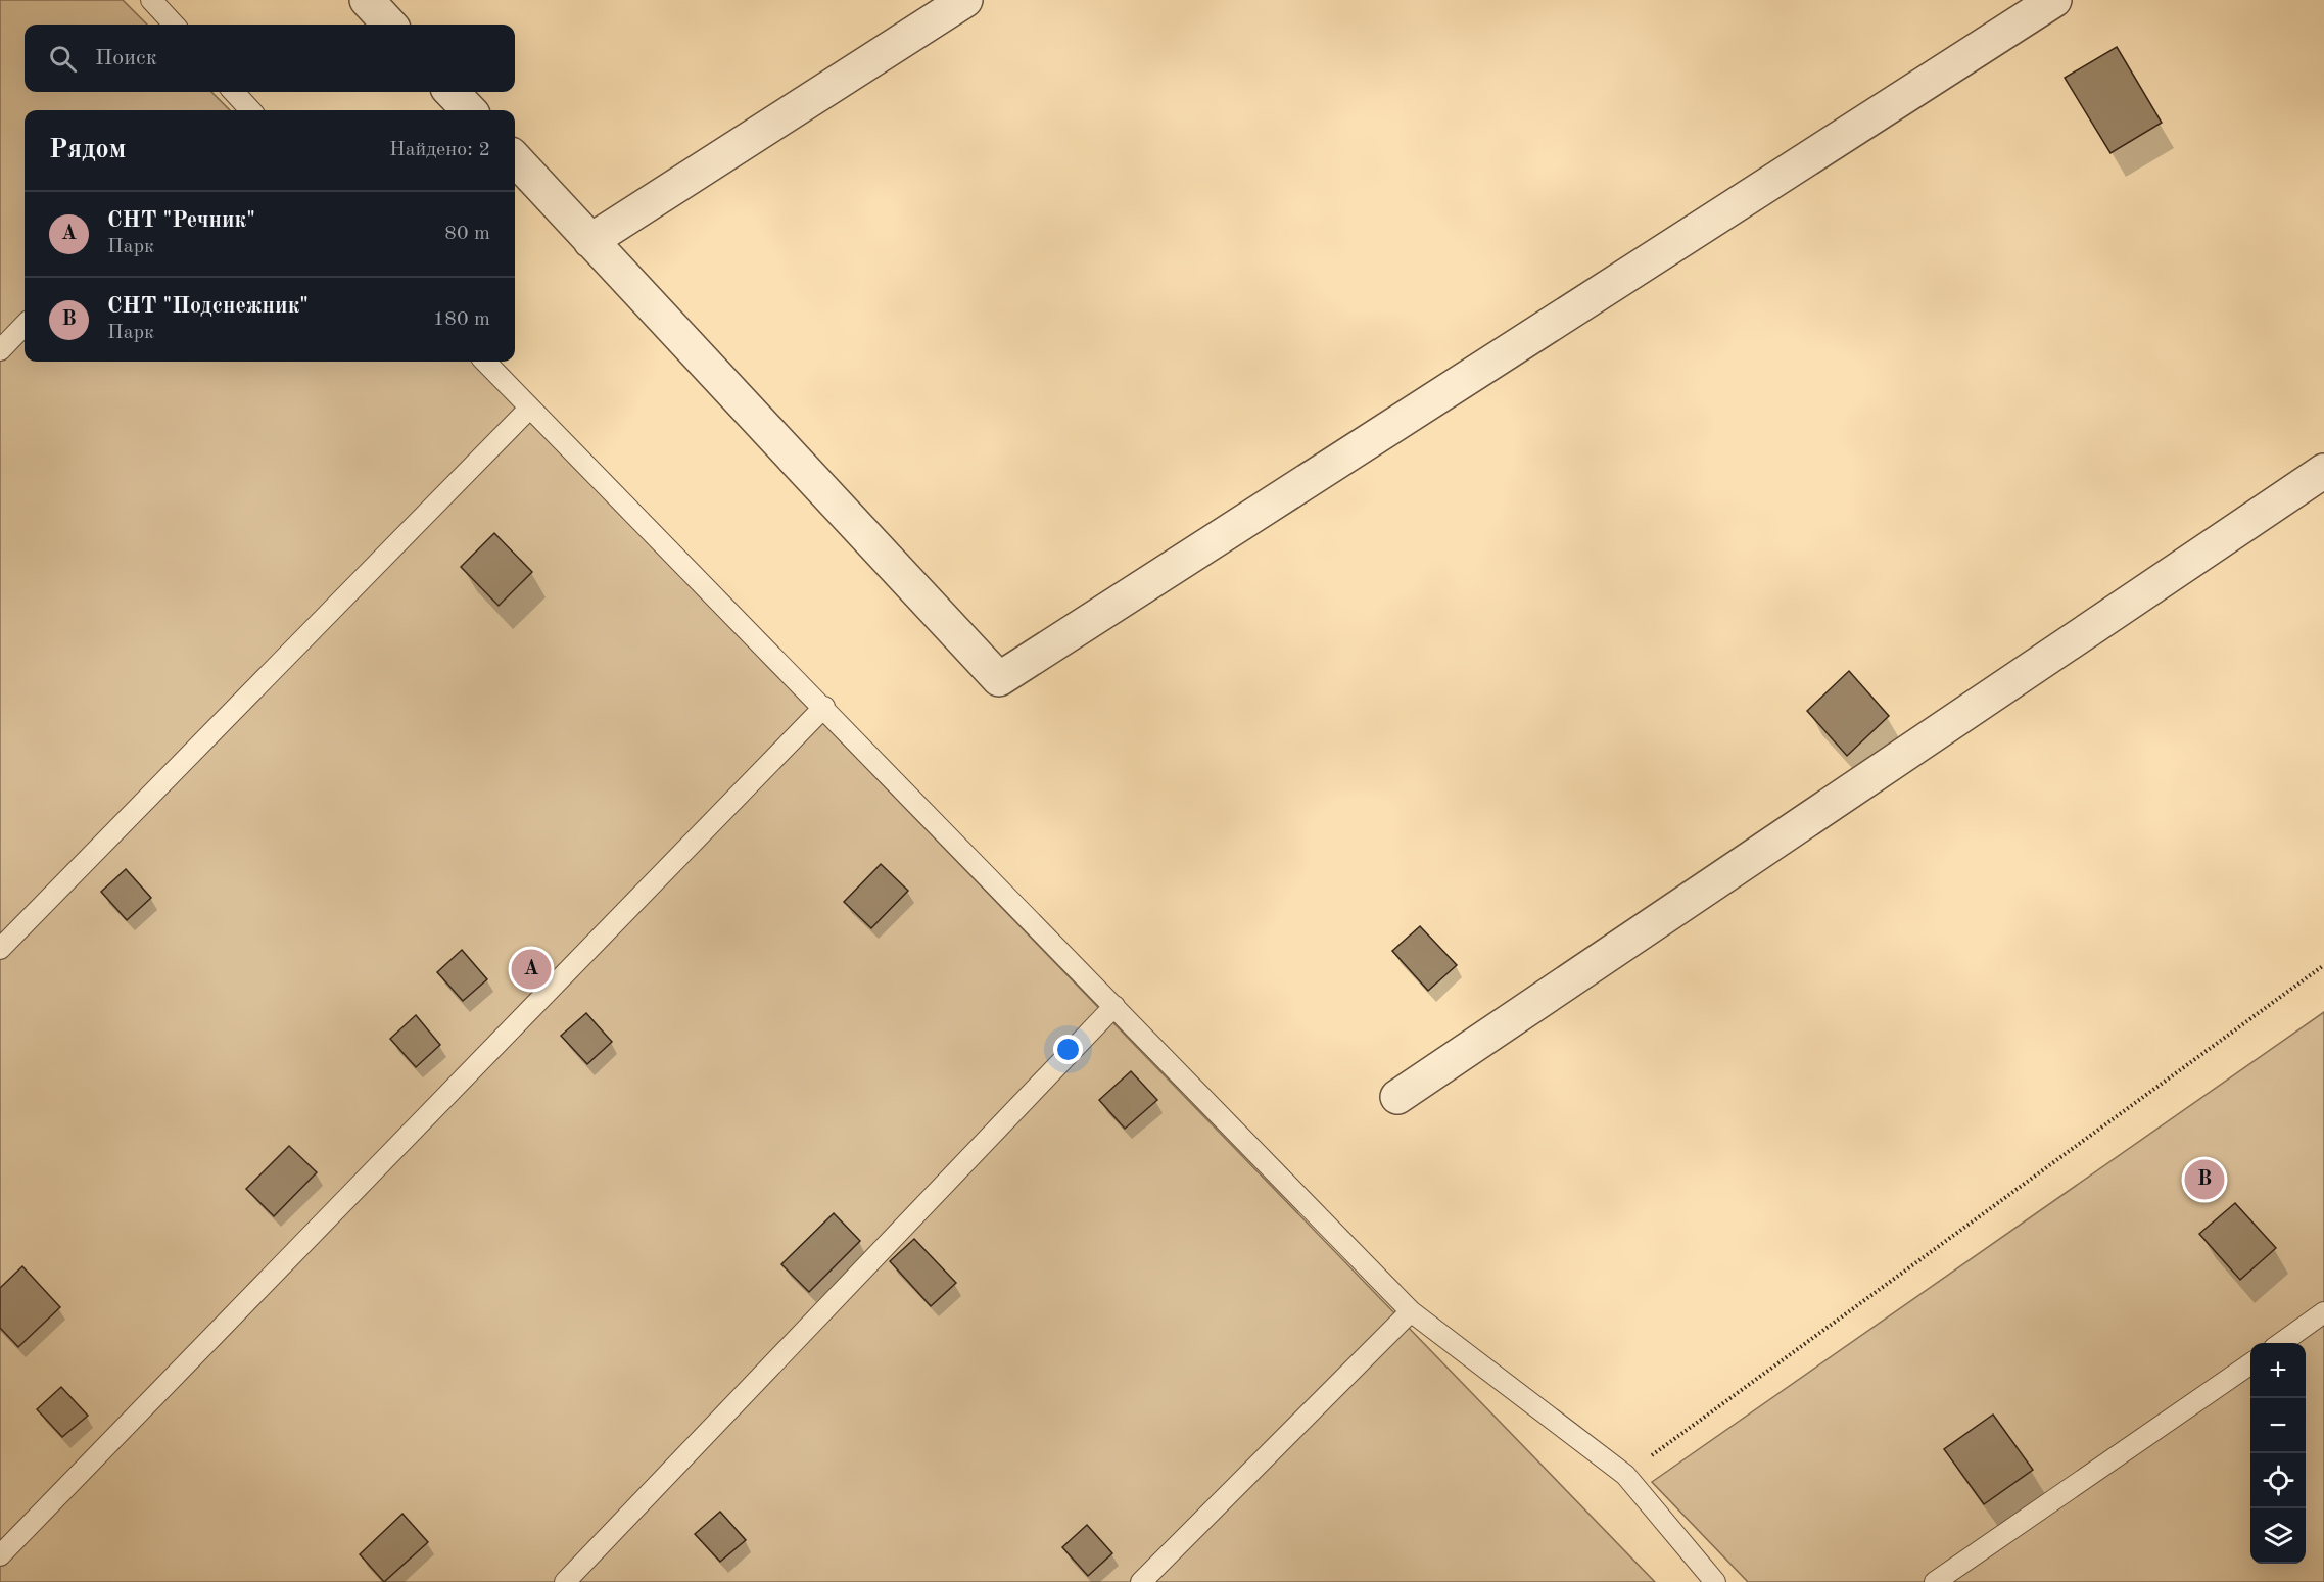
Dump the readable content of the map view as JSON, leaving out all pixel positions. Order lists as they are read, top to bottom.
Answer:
{
  "page": {
    "search": "Поиск",
    "heading": ["Рядом", "Найдено: 2"],
    "list": [
      {
        "mark": "A",
        "name": "СНТ \"Речник\"",
        "note": "Парк",
        "value": "80 m"
      },
      {
        "mark": "B",
        "name": "СНТ \"Подснежник\"",
        "note": "Парк",
        "value": "180 m"
      }
    ],
    "pins": ["A", "B"],
    "map_buttons": ["+", "−"]
  }
}
